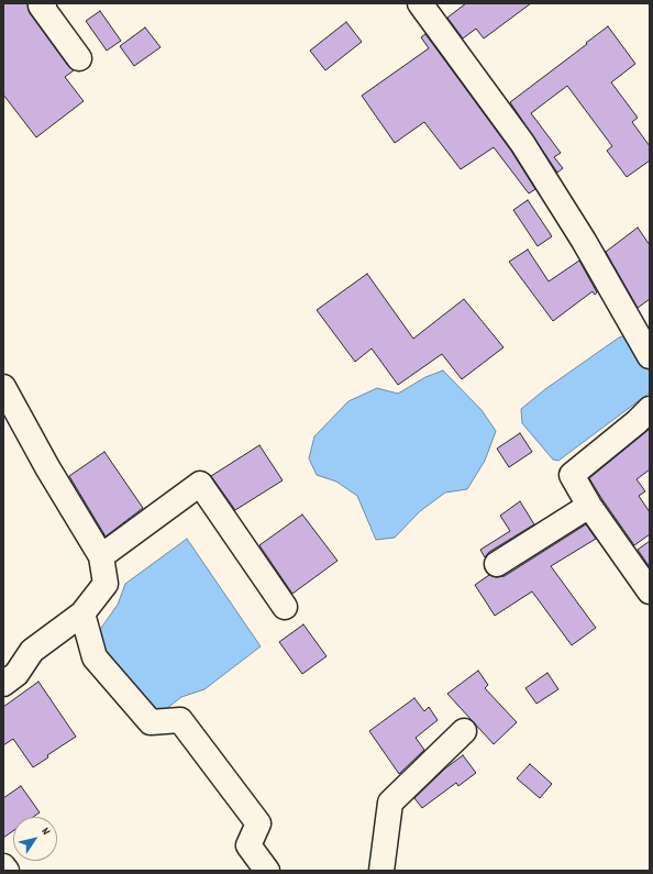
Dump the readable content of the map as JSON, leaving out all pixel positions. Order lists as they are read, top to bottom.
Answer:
{
  "north": "top right"
}
